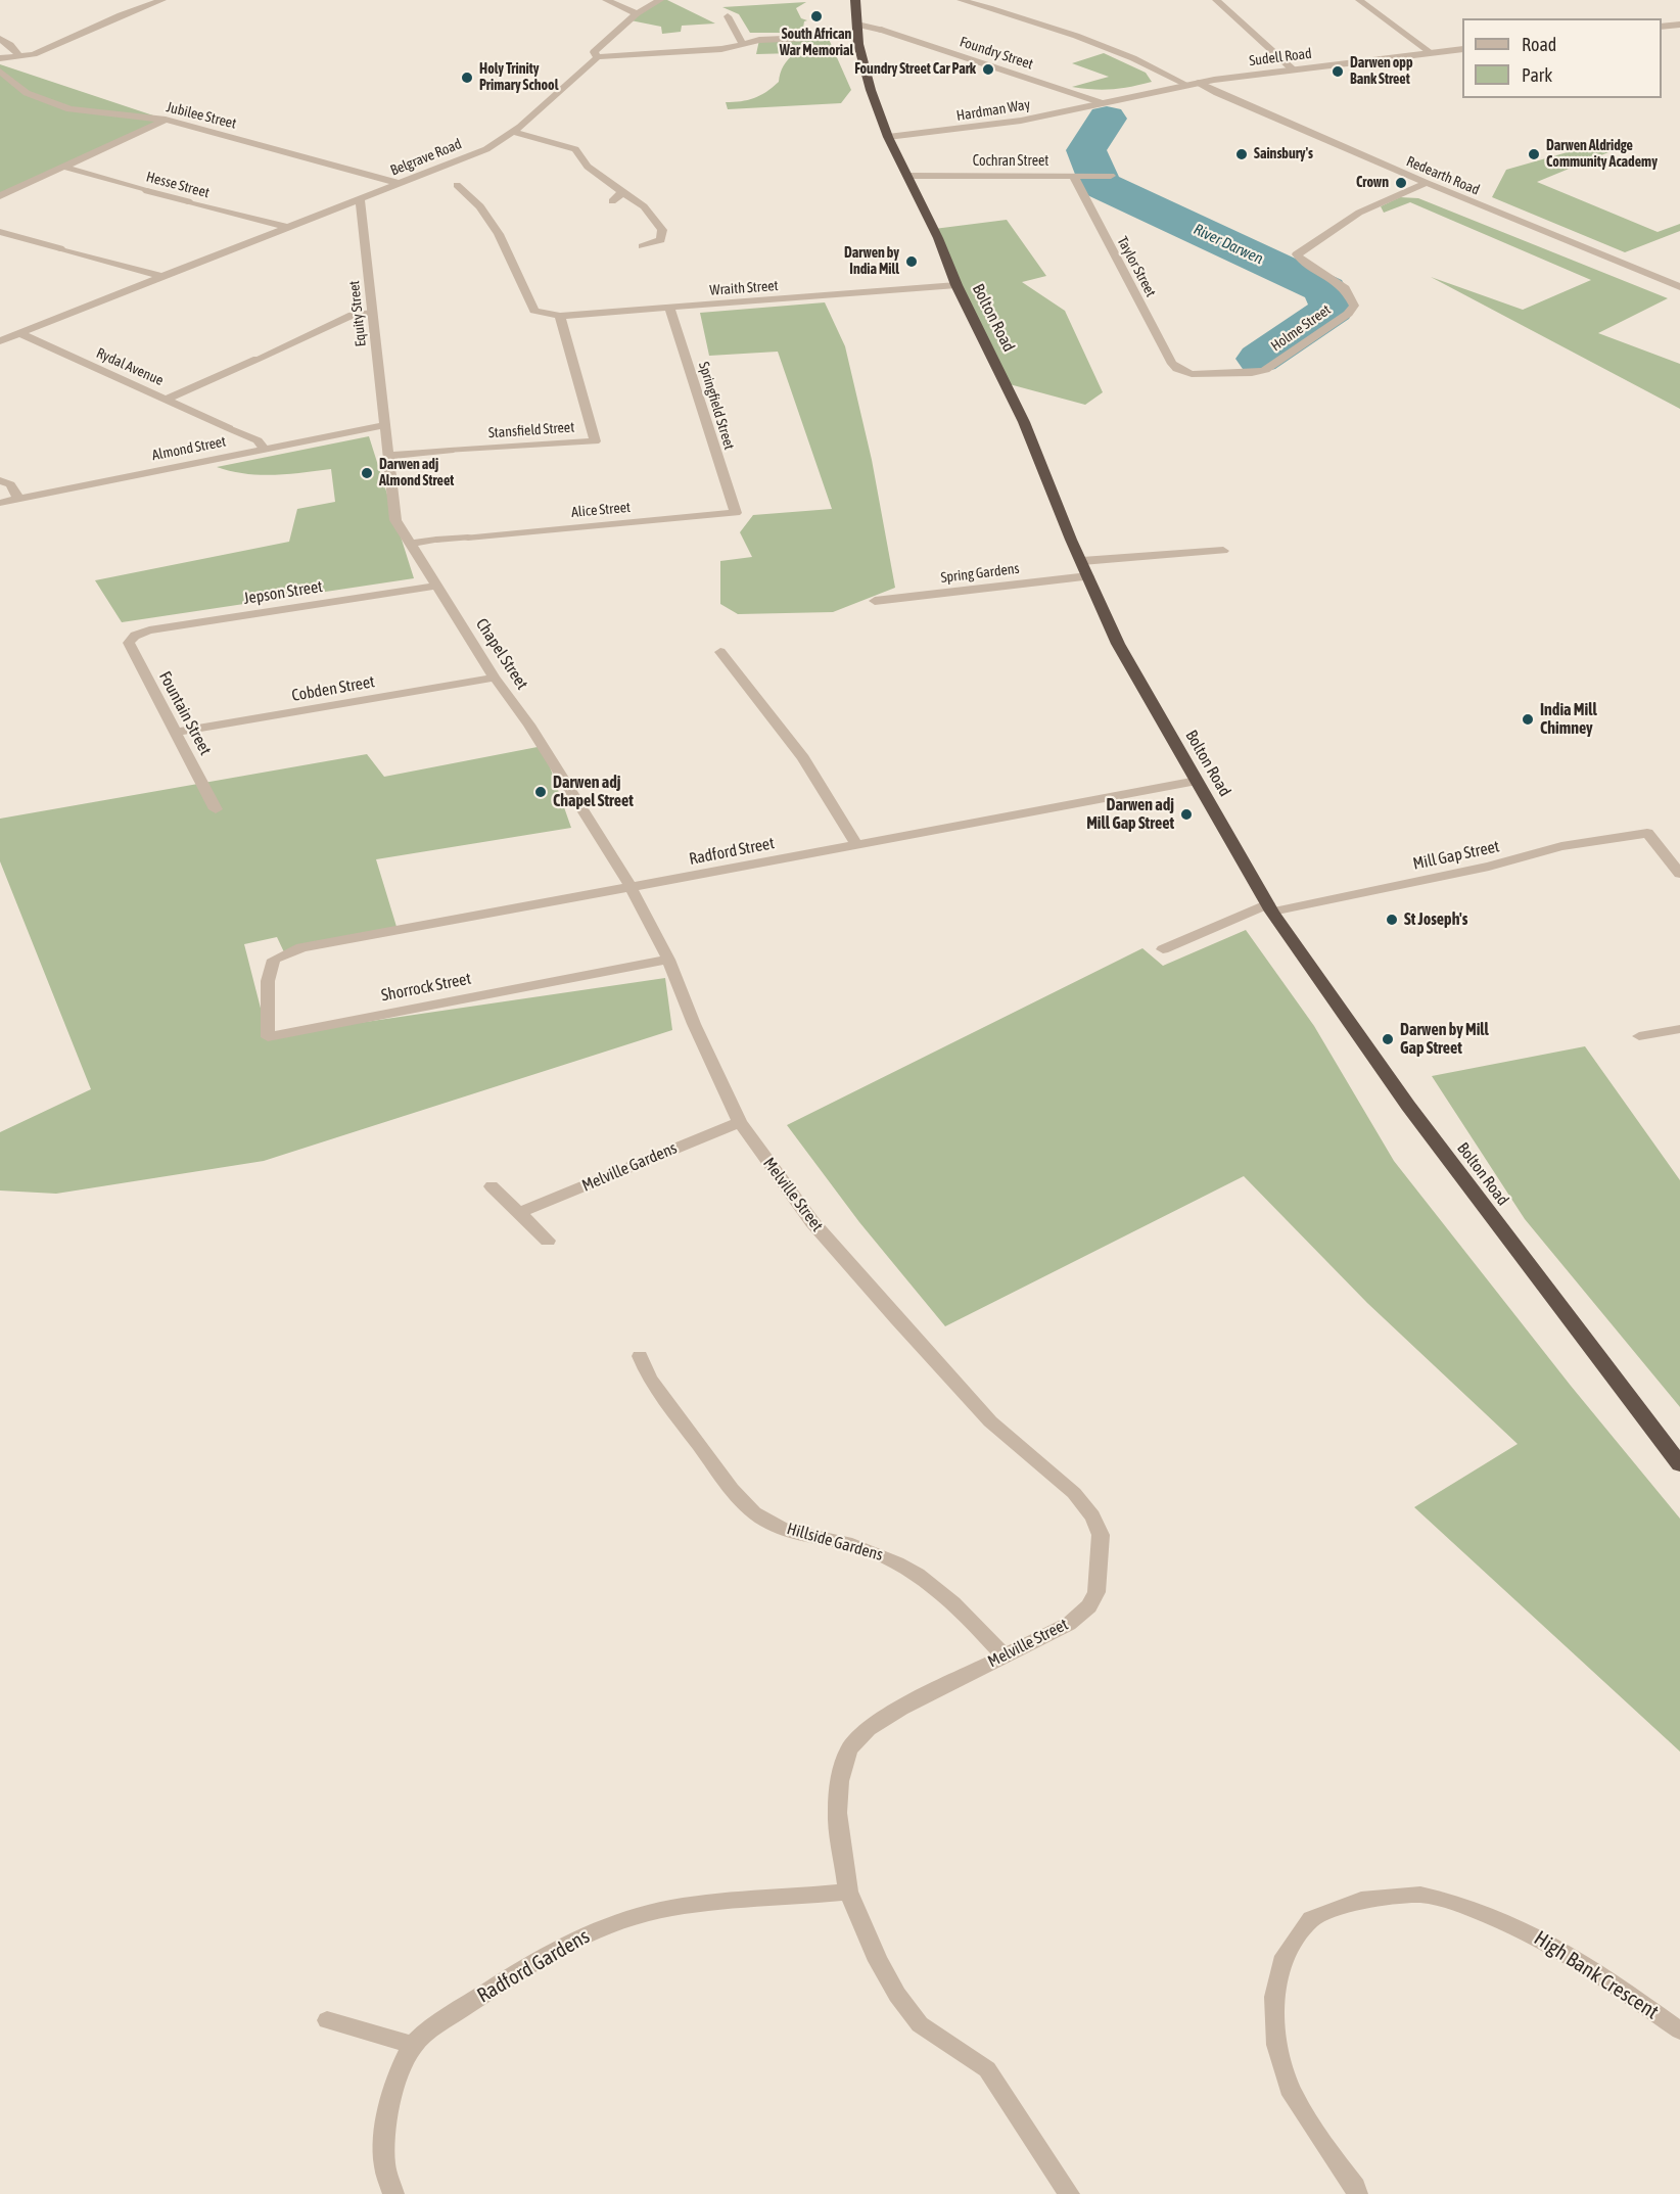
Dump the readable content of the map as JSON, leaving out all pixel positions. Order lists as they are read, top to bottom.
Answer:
{
  "streets": {
    "highway": ["Bolton Road"],
    "street": [
      "Foundry Street",
      "Sudell Road",
      "Hardman Way",
      "Jubilee Street",
      "Belgrave Road",
      "Cochran Street",
      "Redearth Road",
      "Hesse Street",
      "Taylor Street",
      "Wraith Street",
      "Equity Street",
      "Holme Street",
      "Rydal Avenue",
      "Springfield Street",
      "Stansfield Street",
      "Almond Street",
      "Alice Street",
      "Spring Gardens",
      "Jepson Street",
      "Chapel Street",
      "Cobden Street",
      "Fountain Street",
      "Radford Street",
      "Mill Gap Street",
      "Shorrock Street",
      "Melville Gardens",
      "Melville Street",
      "Hillside Gardens",
      "Radford Gardens",
      "High Bank Crescent"
    ]
  },
  "crossings": [
    ["Foundry Street", "Sudell Road"],
    ["Foundry Street", "Hardman Way"],
    ["Foundry Street", "Bolton Road"],
    ["Sudell Road", "Hardman Way"],
    ["Sudell Road", "Redearth Road"],
    ["Hardman Way", "Bolton Road"],
    ["Jubilee Street", "Belgrave Road"],
    ["Belgrave Road", "Hesse Street"],
    ["Belgrave Road", "Equity Street"],
    ["Belgrave Road", "Rydal Avenue"],
    ["Cochran Street", "Taylor Street"],
    ["Cochran Street", "Bolton Road"],
    ["Redearth Road", "Holme Street"],
    ["Taylor Street", "Holme Street"],
    ["Wraith Street", "Bolton Road"],
    ["Wraith Street", "Springfield Street"],
    ["Wraith Street", "Stansfield Street"],
    ["Equity Street", "Almond Street"],
    ["Equity Street", "Chapel Street"],
    ["Bolton Road", "Spring Gardens"],
    ["Bolton Road", "Radford Street"],
    ["Bolton Road", "Mill Gap Street"],
    ["Rydal Avenue", "Almond Street"],
    ["Springfield Street", "Alice Street"],
    ["Stansfield Street", "Chapel Street"],
    ["Almond Street", "Chapel Street"],
    ["Alice Street", "Chapel Street"],
    ["Jepson Street", "Chapel Street"],
    ["Jepson Street", "Fountain Street"],
    ["Chapel Street", "Cobden Street"],
    ["Chapel Street", "Radford Street"],
    ["Chapel Street", "Melville Street"],
    ["Cobden Street", "Fountain Street"],
    ["Radford Street", "Shorrock Street"],
    ["Radford Street", "Melville Street"],
    ["Shorrock Street", "Melville Street"],
    ["Melville Gardens", "Melville Street"],
    ["Melville Street", "Hillside Gardens"],
    ["Melville Street", "Radford Gardens"]
  ],
  "water": ["River Darwen"],
  "places": [
    "South African War Memorial",
    "Foundry Street Car Park",
    "Darwen opp Bank Street",
    "Holy Trinity Primary School",
    "Sainsbury's",
    "Darwen Aldridge Community Academy",
    "Crown",
    "Darwen by India Mill",
    "Darwen adj Almond Street",
    "India Mill Chimney",
    "Darwen adj Chapel Street",
    "Darwen adj Mill Gap Street",
    "St Joseph's",
    "Darwen by Mill Gap Street"
  ],
  "legend": ["Road", "Park"]
}
